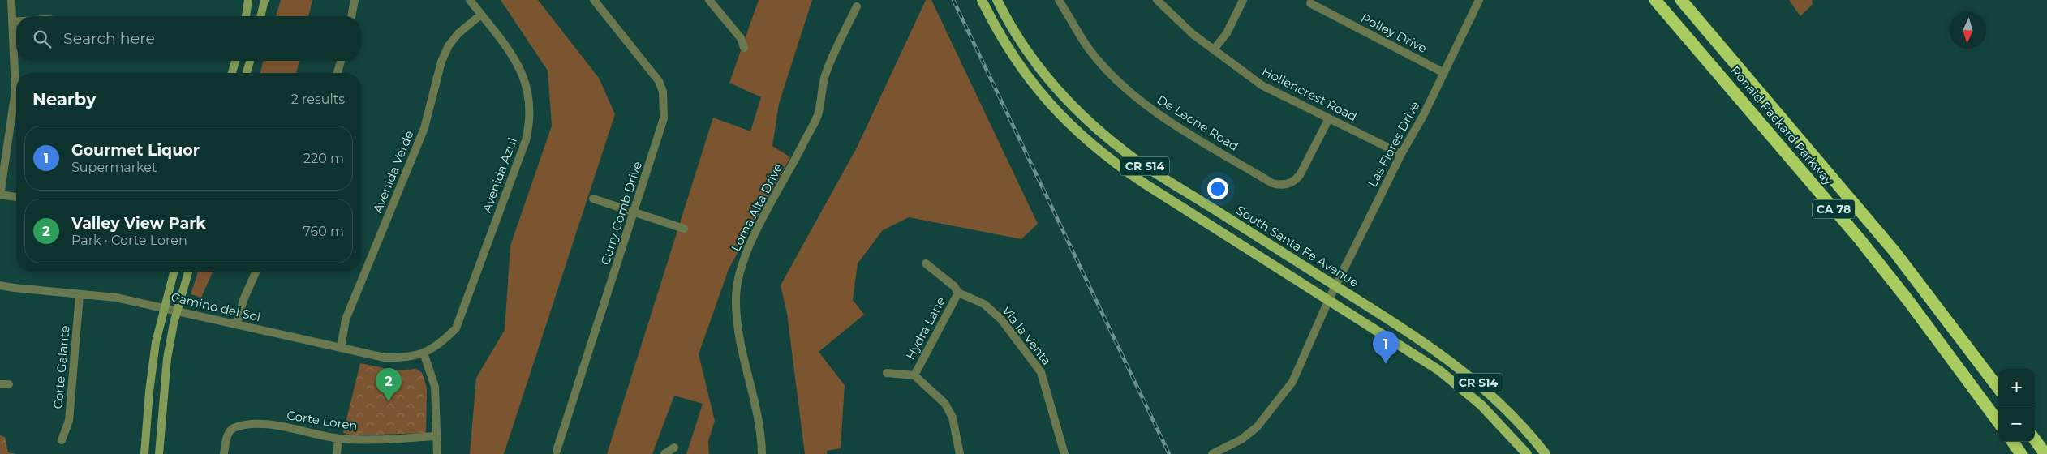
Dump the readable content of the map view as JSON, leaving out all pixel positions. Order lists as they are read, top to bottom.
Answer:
{
  "streets": {
    "highway": ["Ronald Packard Parkway", "CA 78"],
    "main road": ["CR S14", "South Santa Fe Avenue"],
    "street": [
      "Polley Drive",
      "Hollencrest Road",
      "De Leone Road",
      "Las Flores Drive",
      "Avenida Verde",
      "Avenida Azul",
      "Loma Alta Drive",
      "Curry Comb Drive",
      "Camino del Sol",
      "Hydra Lane",
      "Via la Venta",
      "Corte Galante",
      "Corte Loren"
    ]
  },
  "crossings": [
    ["Polley Drive", "Las Flores Drive"],
    ["Hollencrest Road", "De Leone Road"],
    ["Hollencrest Road", "Las Flores Drive"],
    ["Las Flores Drive", "CR S14"],
    ["Las Flores Drive", "South Santa Fe Avenue"],
    ["Avenida Verde", "Avenida Azul"],
    ["Avenida Verde", "Camino del Sol"],
    ["Avenida Azul", "Camino del Sol"],
    ["Camino del Sol", "Corte Galante"],
    ["Hydra Lane", "Via la Venta"]
  ],
  "north": "bottom",
  "page": {
    "search": "Search here",
    "heading": ["Nearby", "2 results"],
    "list": [
      {
        "mark": "1",
        "name": "Gourmet Liquor",
        "note": "Supermarket",
        "value": "220 m"
      },
      {
        "mark": "2",
        "name": "Valley View Park",
        "note": "Park · Corte Loren",
        "value": "760 m"
      }
    ],
    "pins": ["1", "2"],
    "map_buttons": ["+", "−"]
  }
}
